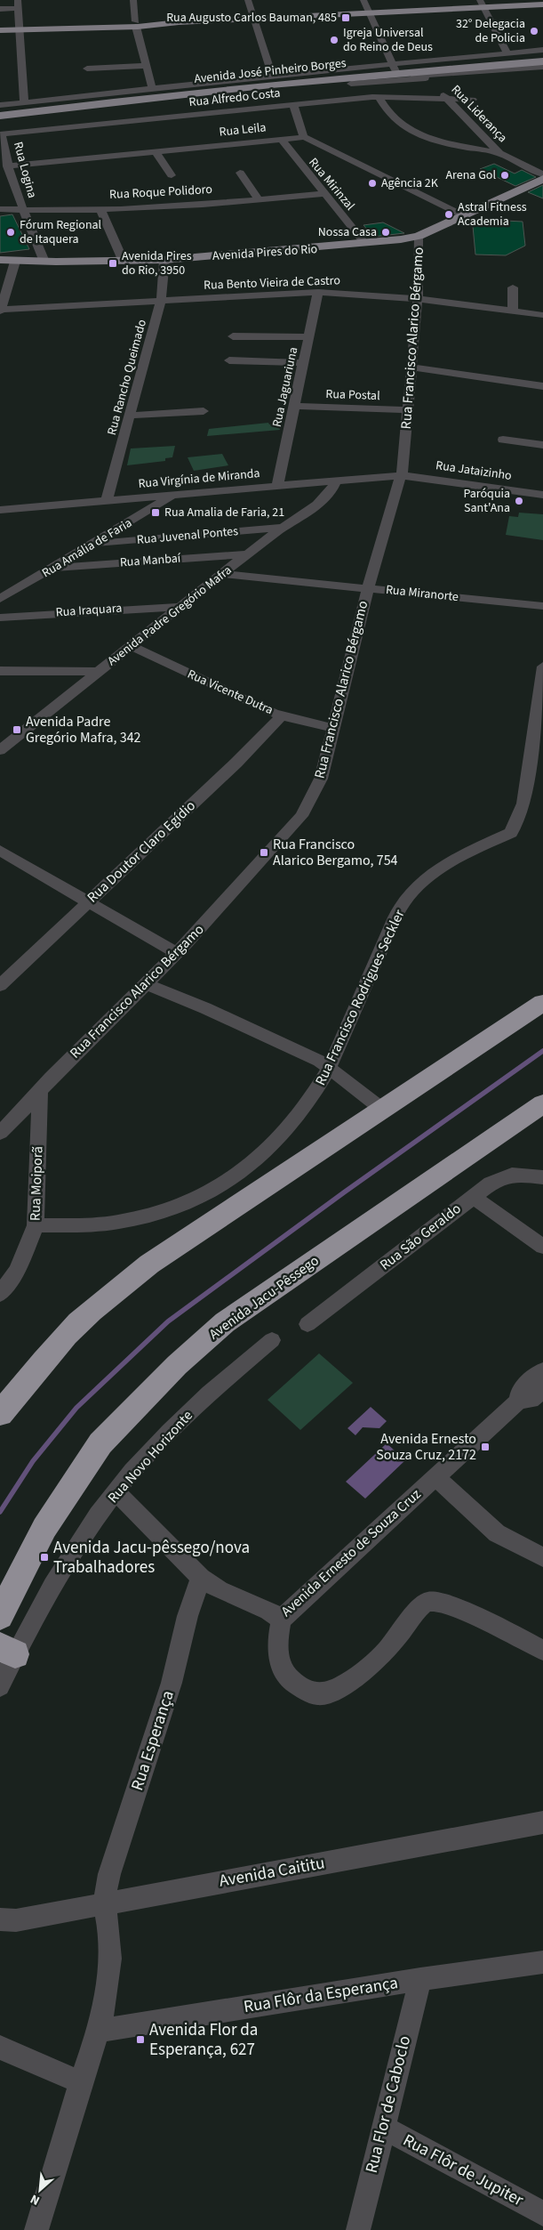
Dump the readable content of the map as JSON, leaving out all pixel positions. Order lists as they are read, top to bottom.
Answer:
{
  "streets": {
    "highway": ["Avenida Jacu-Pêssego"],
    "main road": ["Avenida José Pinheiro Borges", "Avenida Pires do Rio"],
    "street": [
      "Rua Alfredo Costa",
      "Rua Liderança",
      "Rua Leila",
      "Rua Logina",
      "Rua Mirinzal",
      "Rua Roque Polidoro",
      "Rua Bento Vieira de Castro",
      "Rua Francisco Alarico Bérgamo",
      "Rua Rancho Queimado",
      "Rua Jaguariuna",
      "Rua Postal",
      "Rua Jataizinho",
      "Rua Virgínia de Miranda",
      "Rua Juvenal Pontes",
      "Rua Amália de Faria",
      "Rua Manbaí",
      "Rua Miranorte",
      "Rua Iraquara",
      "Avenida Padre Gregório Mafra",
      "Rua Vicente Dutra",
      "Rua Doutor Claro Egídio",
      "Rua Francisco Rodrigues Seckler",
      "Rua Moiporã",
      "Rua São Geraldo",
      "Rua Novo Horizonte",
      "Avenida Ernesto de Souza Cruz",
      "Rua Esperança",
      "Avenida Caititu",
      "Rua Flôr da Esperança",
      "Rua Flor de Caboclo",
      "Rua Flôr de Jupiter"
    ]
  },
  "crossings": [
    ["Rua Alfredo Costa", "Rua Liderança"],
    ["Rua Alfredo Costa", "Rua Logina"],
    ["Rua Leila", "Rua Logina"],
    ["Rua Leila", "Rua Mirinzal"],
    ["Rua Logina", "Rua Roque Polidoro"],
    ["Rua Logina", "Avenida Pires do Rio"],
    ["Rua Mirinzal", "Rua Roque Polidoro"],
    ["Rua Mirinzal", "Avenida Pires do Rio"],
    ["Avenida Pires do Rio", "Rua Francisco Alarico Bérgamo"],
    ["Avenida Pires do Rio", "Rua Rancho Queimado"],
    ["Rua Bento Vieira de Castro", "Rua Francisco Alarico Bérgamo"],
    ["Rua Bento Vieira de Castro", "Rua Rancho Queimado"],
    ["Rua Bento Vieira de Castro", "Rua Jaguariuna"],
    ["Rua Francisco Alarico Bérgamo", "Rua Postal"],
    ["Rua Francisco Alarico Bérgamo", "Rua Jataizinho"],
    ["Rua Francisco Alarico Bérgamo", "Rua Virgínia de Miranda"],
    ["Rua Francisco Alarico Bérgamo", "Rua Miranorte"],
    ["Rua Francisco Alarico Bérgamo", "Rua Vicente Dutra"],
    ["Rua Francisco Alarico Bérgamo", "Rua Moiporã"],
    ["Rua Rancho Queimado", "Rua Virgínia de Miranda"],
    ["Rua Jaguariuna", "Rua Postal"],
    ["Rua Jaguariuna", "Rua Virgínia de Miranda"],
    ["Rua Jataizinho", "Rua Virgínia de Miranda"],
    ["Rua Virgínia de Miranda", "Rua Amália de Faria"],
    ["Rua Virgínia de Miranda", "Avenida Padre Gregório Mafra"],
    ["Rua Juvenal Pontes", "Rua Amália de Faria"],
    ["Rua Juvenal Pontes", "Avenida Padre Gregório Mafra"],
    ["Rua Amália de Faria", "Rua Manbaí"],
    ["Rua Manbaí", "Avenida Padre Gregório Mafra"],
    ["Rua Miranorte", "Avenida Padre Gregório Mafra"],
    ["Rua Iraquara", "Avenida Padre Gregório Mafra"],
    ["Avenida Padre Gregório Mafra", "Rua Vicente Dutra"],
    ["Rua Vicente Dutra", "Rua Doutor Claro Egídio"],
    ["Rua Francisco Rodrigues Seckler", "Rua Moiporã"],
    ["Rua Novo Horizonte", "Avenida Ernesto de Souza Cruz"],
    ["Avenida Ernesto de Souza Cruz", "Rua Esperança"],
    ["Rua Esperança", "Avenida Caititu"],
    ["Rua Flôr da Esperança", "Rua Flor de Caboclo"],
    ["Rua Flor de Caboclo", "Rua Flôr de Jupiter"]
  ],
  "places": {
    "transit": [
      "Rua Augusto Carlos Bauman, 485",
      "Avenida Pires do Rio, 3950",
      "Rua Amalia de Faria, 21",
      "Avenida Padre Gregório Mafra, 342",
      "Rua Francisco Alarico Bergamo, 754",
      "Avenida Ernesto Souza Cruz, 2172",
      "Avenida Jacu-pêssego/nova Trabalhadores",
      "Avenida Flor da Esperança, 627"
    ],
    "other": [
      "32° Delegacia de Policia",
      "Igreja Universal do Reino de Deus",
      "Arena Gol",
      "Agência 2K",
      "Astral Fitness Academia",
      "Fórum Regional de Itaquera",
      "Nossa Casa",
      "Paróquia Sant'Ana"
    ]
  },
  "north": "bottom left"
}
